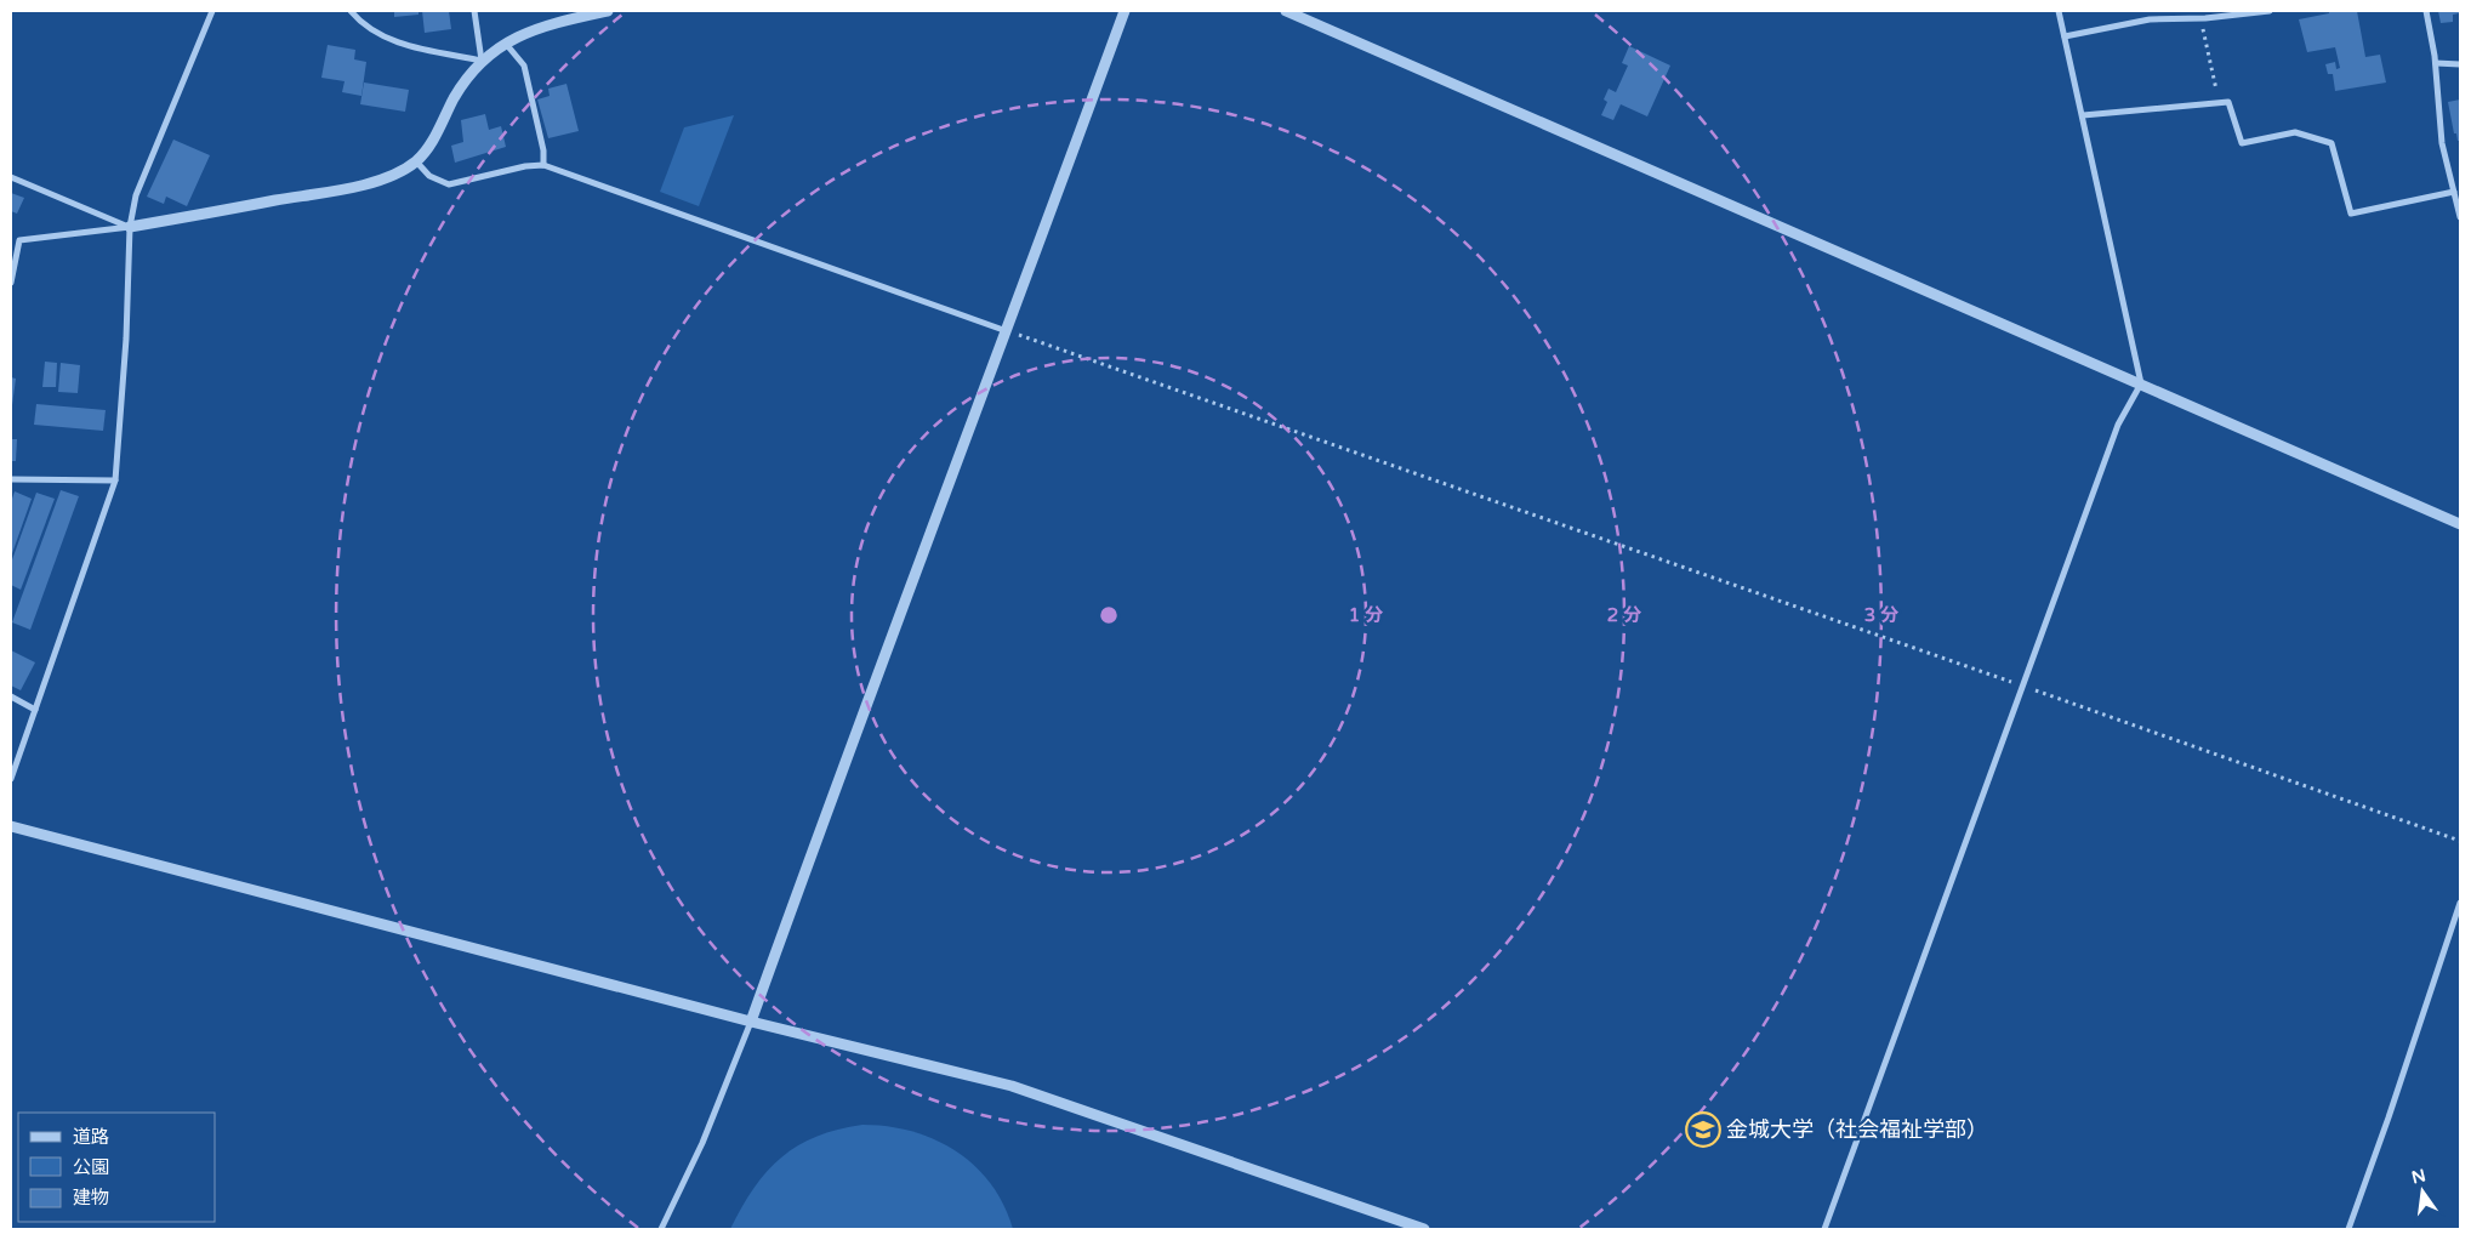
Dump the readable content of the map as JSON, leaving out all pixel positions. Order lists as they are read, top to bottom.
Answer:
{
  "places": {
    "school or university": ["金城大学（社会福祉学部）"]
  },
  "legend": ["道路", "公園", "建物"],
  "north": "top",
  "rings": ["1 分", "2 分", "3 分"]
}
